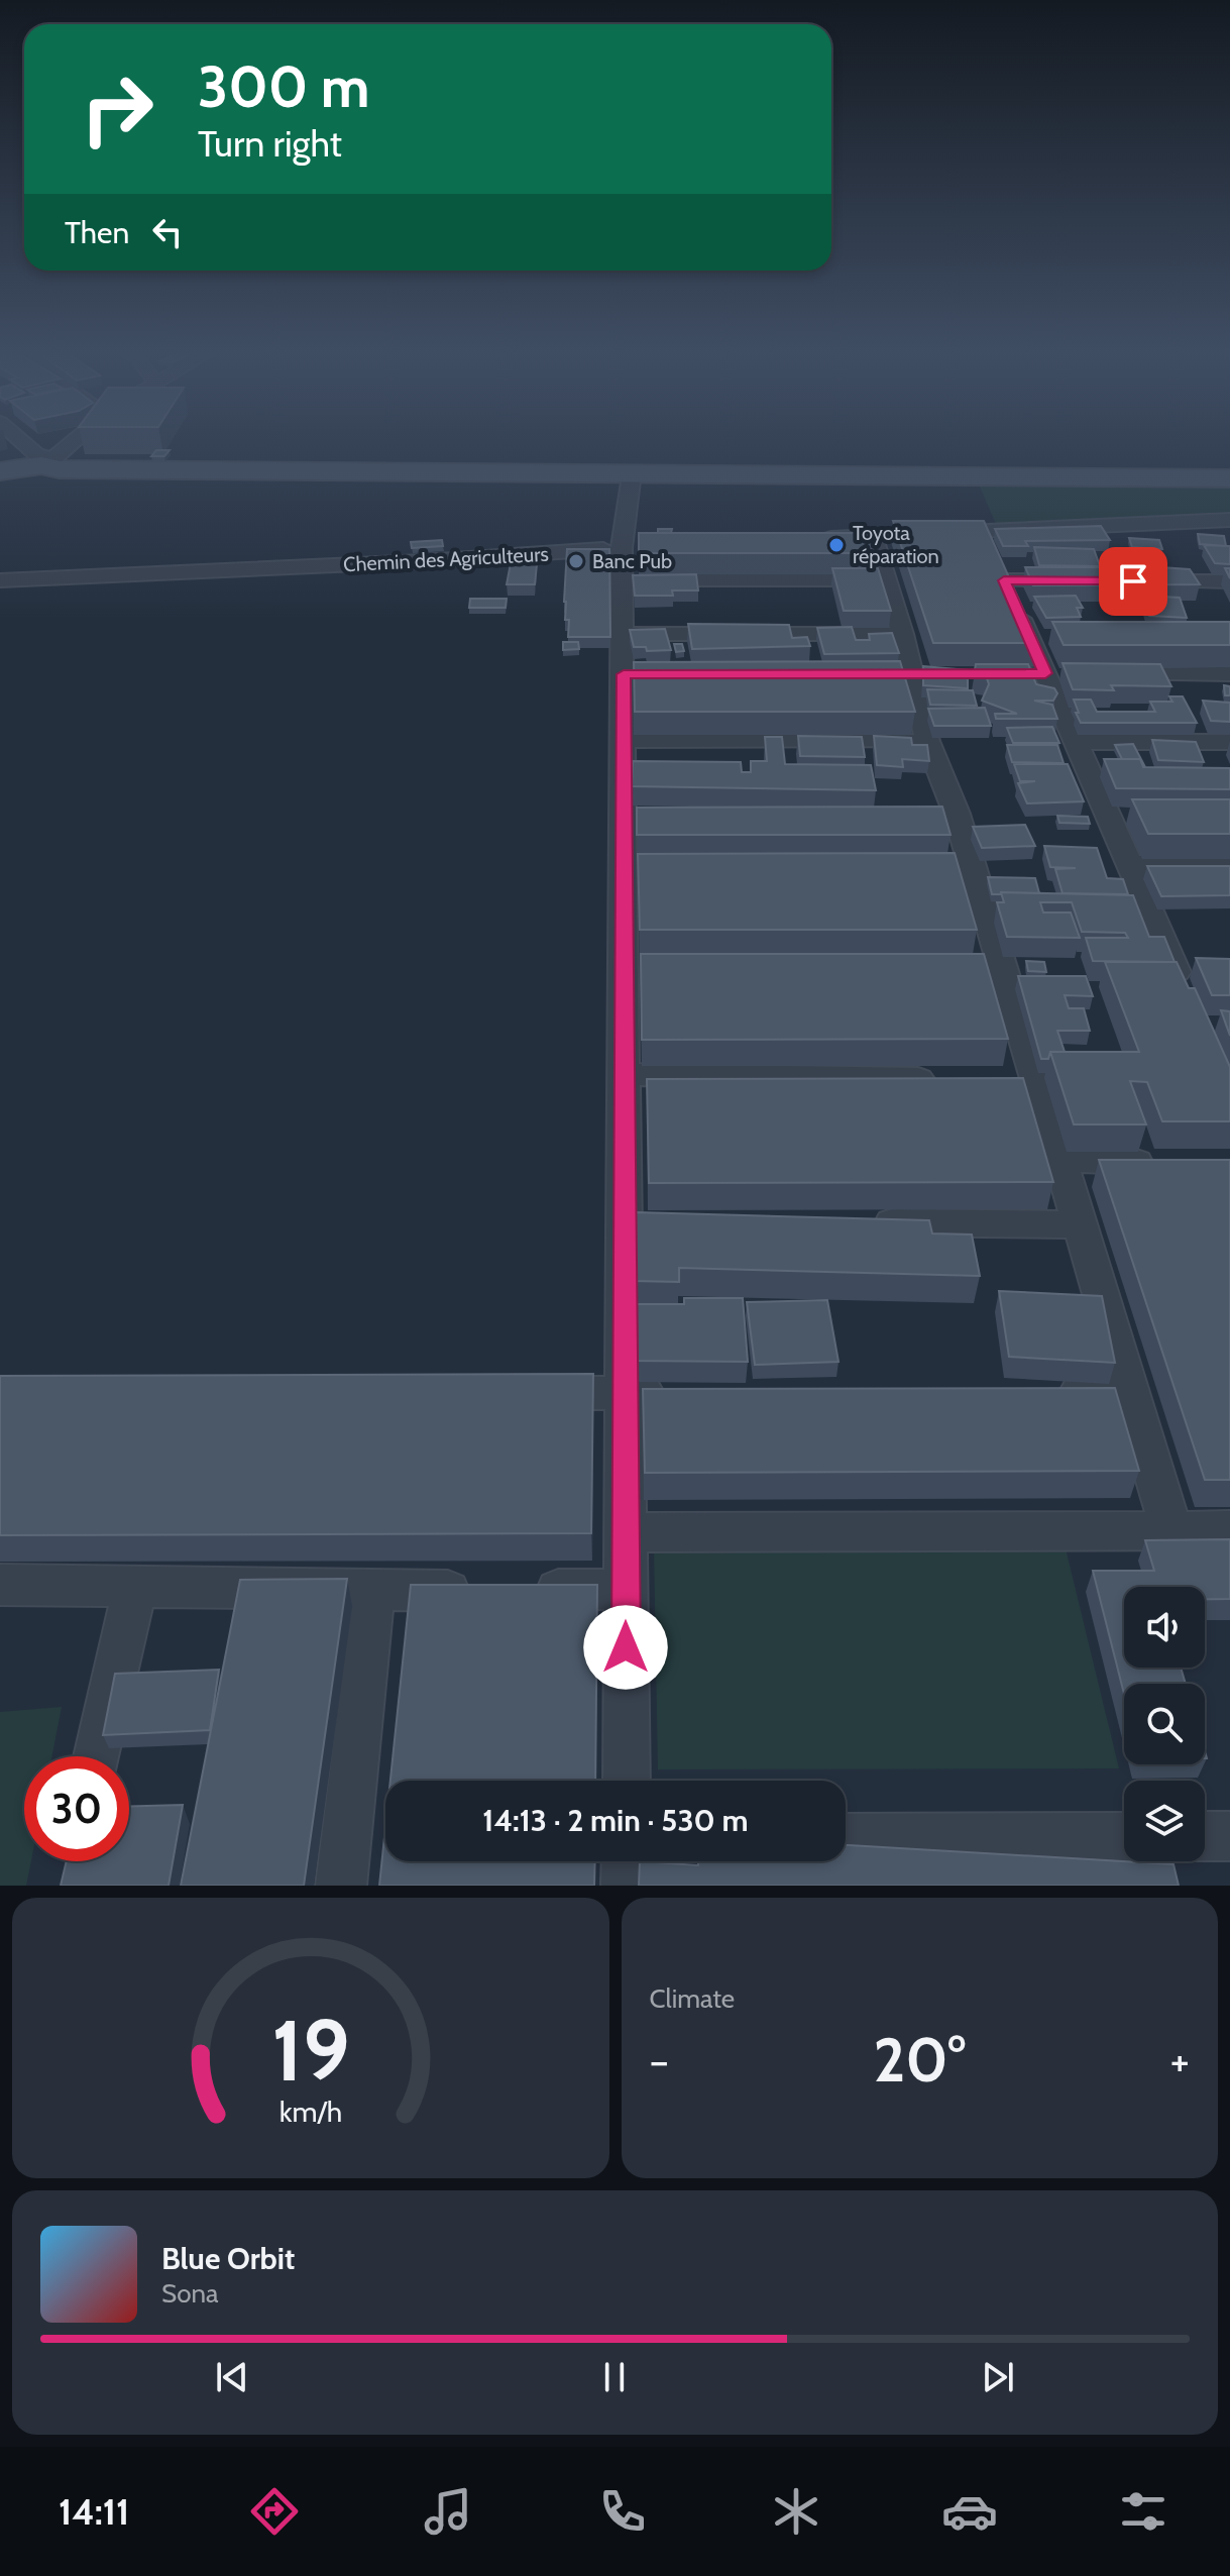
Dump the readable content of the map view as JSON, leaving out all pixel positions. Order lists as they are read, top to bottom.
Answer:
{
  "streets": {
    "street": ["Chemin des Agriculteurs"]
  },
  "places": ["Toyota réparation", "Banc Pub"],
  "page": {
    "turn": ["300 m", "Turn right"],
    "then": "Then",
    "limit": "30",
    "trip": "14:13 · 2 min · 530 m",
    "tile": "Climate",
    "heat": ["−", "20°", "+"],
    "song": ["Blue Orbit", "Sona"],
    "tabs": "14:11",
    "gauge": ["19", "km/h"]
  }
}
